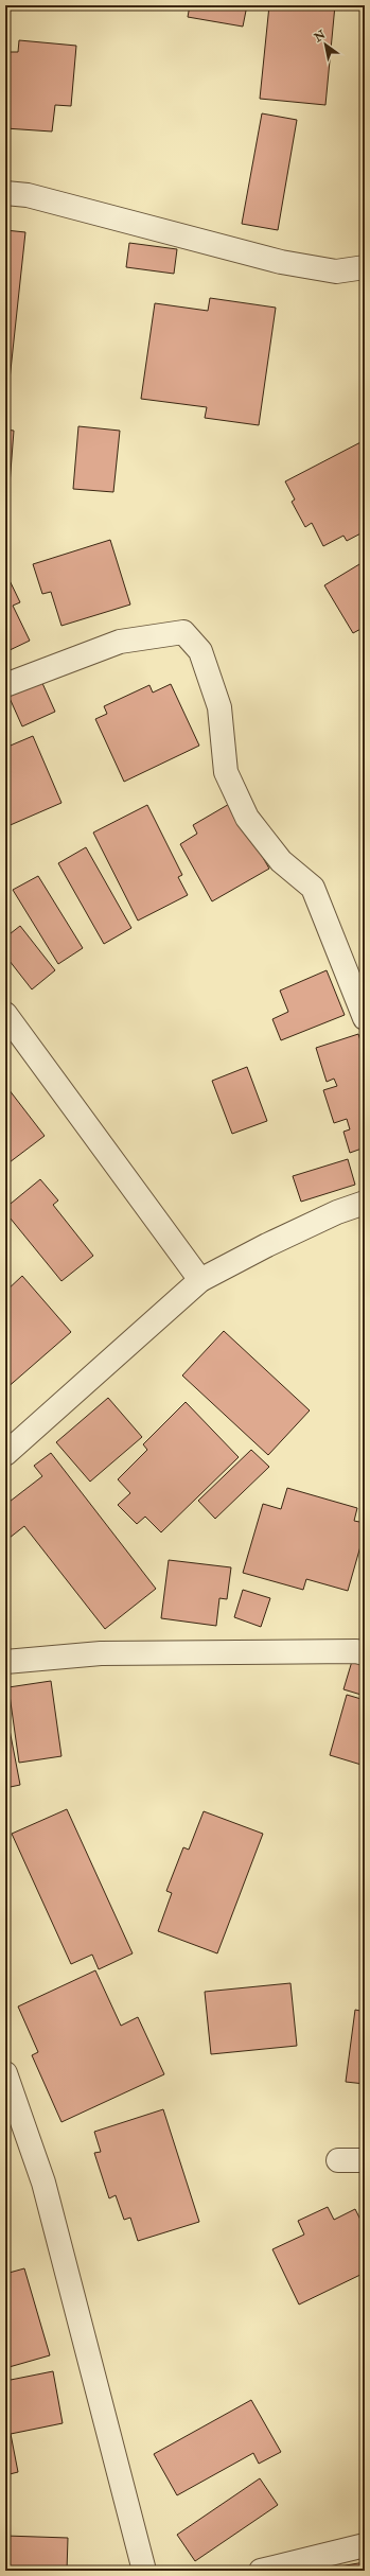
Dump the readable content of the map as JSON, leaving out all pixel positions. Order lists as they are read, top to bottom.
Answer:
{
  "north": "top left"
}
